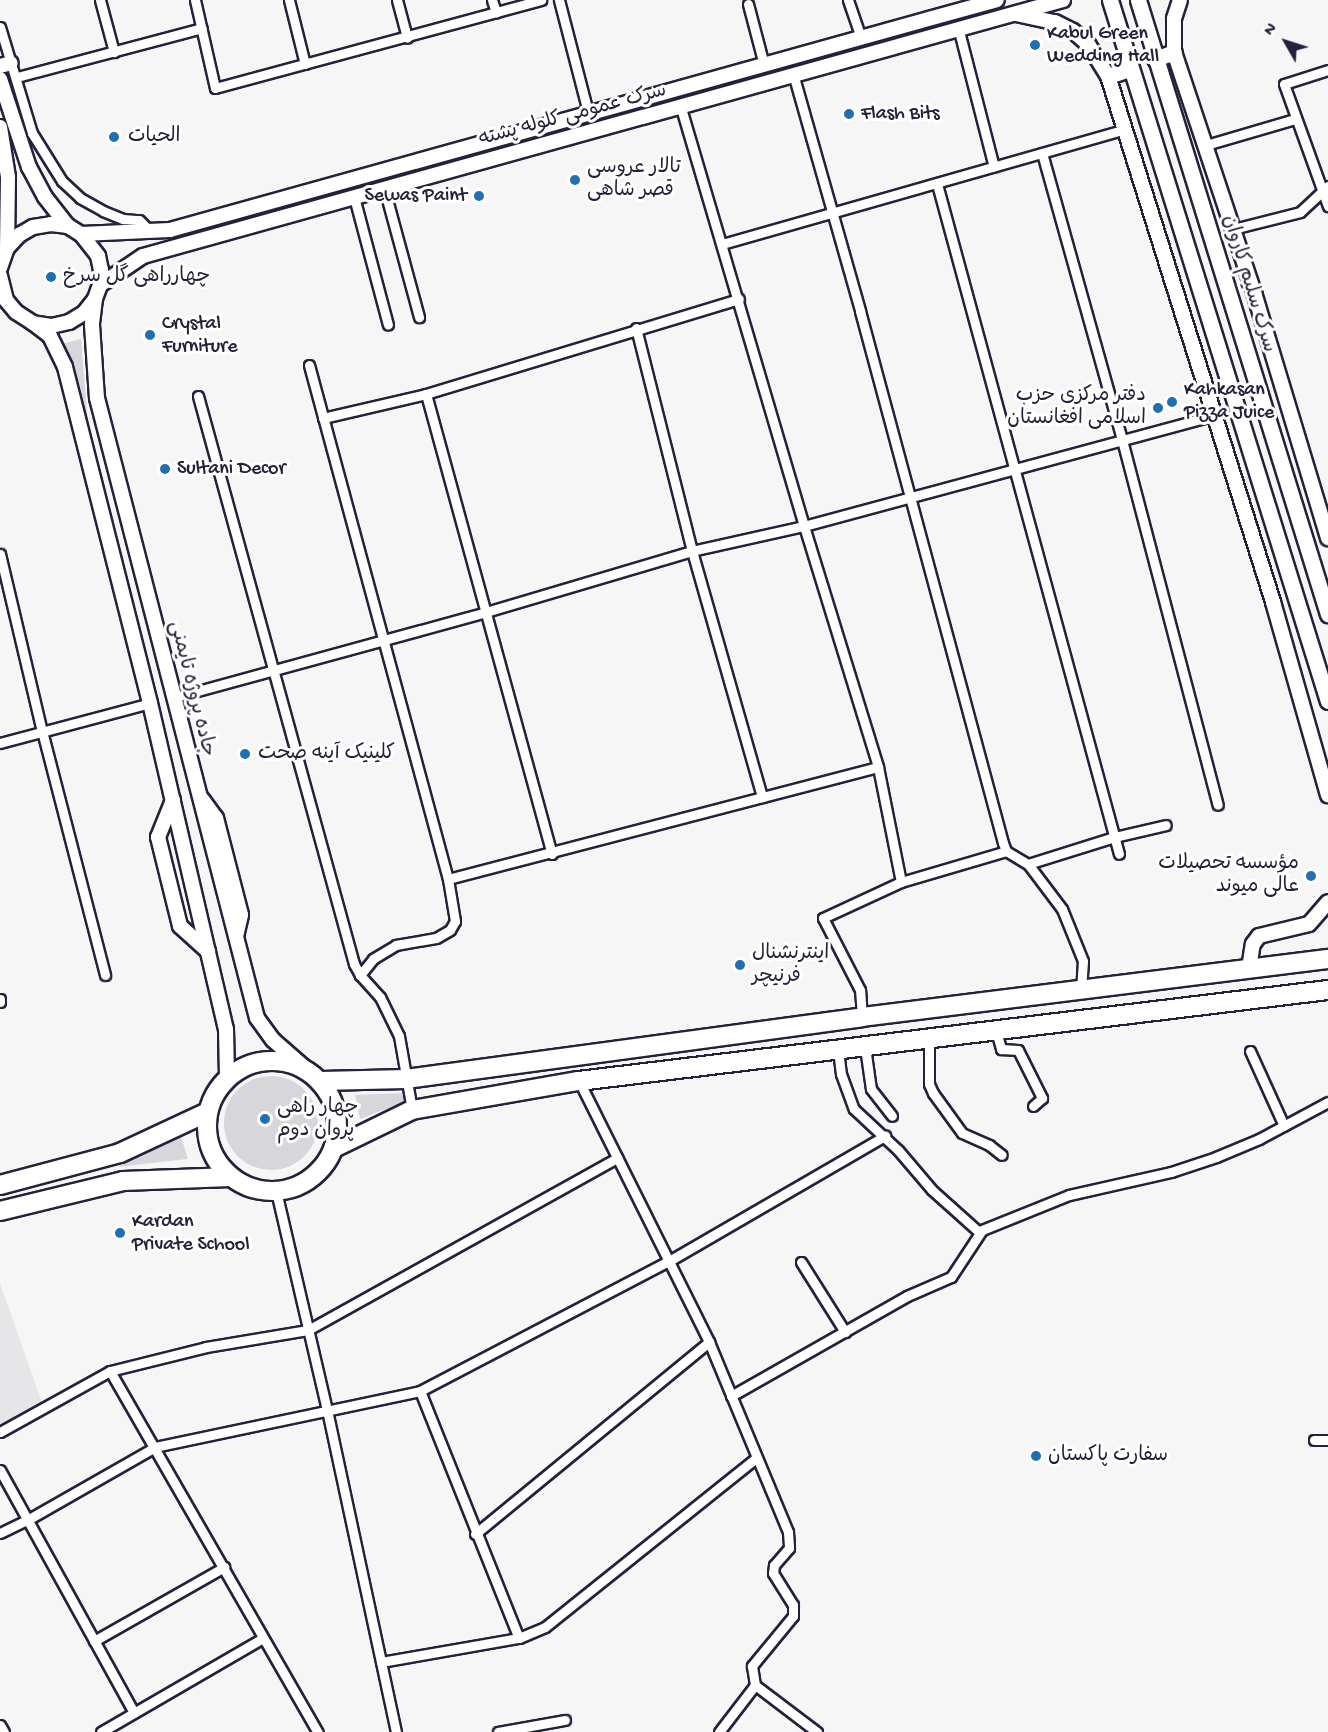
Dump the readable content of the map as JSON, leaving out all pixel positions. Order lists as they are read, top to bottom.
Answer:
{
  "streets": {
    "main road": ["سرک عمومی کلوله پشته", "سرک سلیم کاروان", "جاده پروژه تایمنی"]
  },
  "places": [
    "Kabul Green Wedding Hall",
    "Flash Bits",
    "الحیات",
    "تالار عروسی قصر شاهی",
    "Sewas Paint",
    "چهارراهی گل سرخ",
    "Crystal Furniture",
    "Kahkasan Pizza Juice",
    "دفتر مرکزی حزب اسلامی افغانستان",
    "Sultani Decor",
    "کلینیک آینه صحت",
    "مؤسسه تحصیلات عالی میوند",
    "اینترنشنال فرنیچر",
    "چهار راهی پروان دوم",
    "Kardan Private School",
    "سفارت پاکستان"
  ],
  "north": "top left"
}
